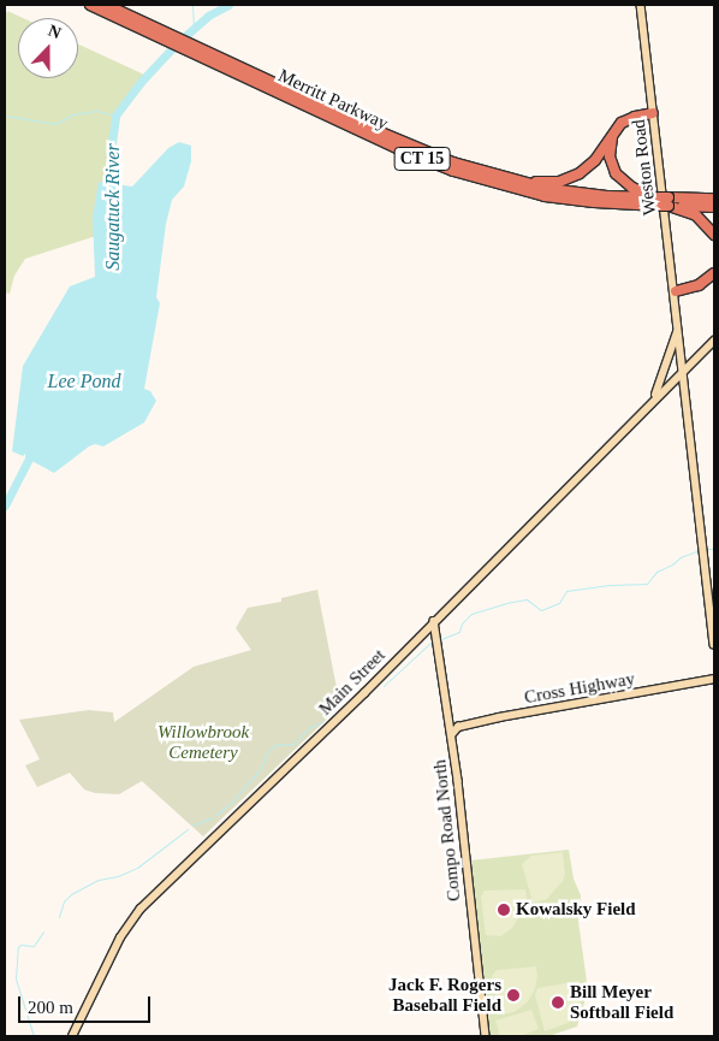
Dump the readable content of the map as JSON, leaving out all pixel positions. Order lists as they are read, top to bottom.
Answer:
{
  "streets": {
    "highway": ["Merritt Parkway", "CT 15"],
    "main road": [
      "Weston Road",
      "Main Street",
      "Cross Highway",
      "Compo Road North"
    ]
  },
  "crossings": [
    ["Weston Road", "Main Street"],
    ["Main Street", "Compo Road North"],
    ["Cross Highway", "Compo Road North"]
  ],
  "water": ["Saugatuck River", "Lee Pond"],
  "parks": ["Willowbrook Cemetery"],
  "places": ["Kowalsky Field", "Jack F. Rogers Baseball Field", "Bill Meyer Softball Field"],
  "scale_bar": "200 m",
  "north": "top"
}
